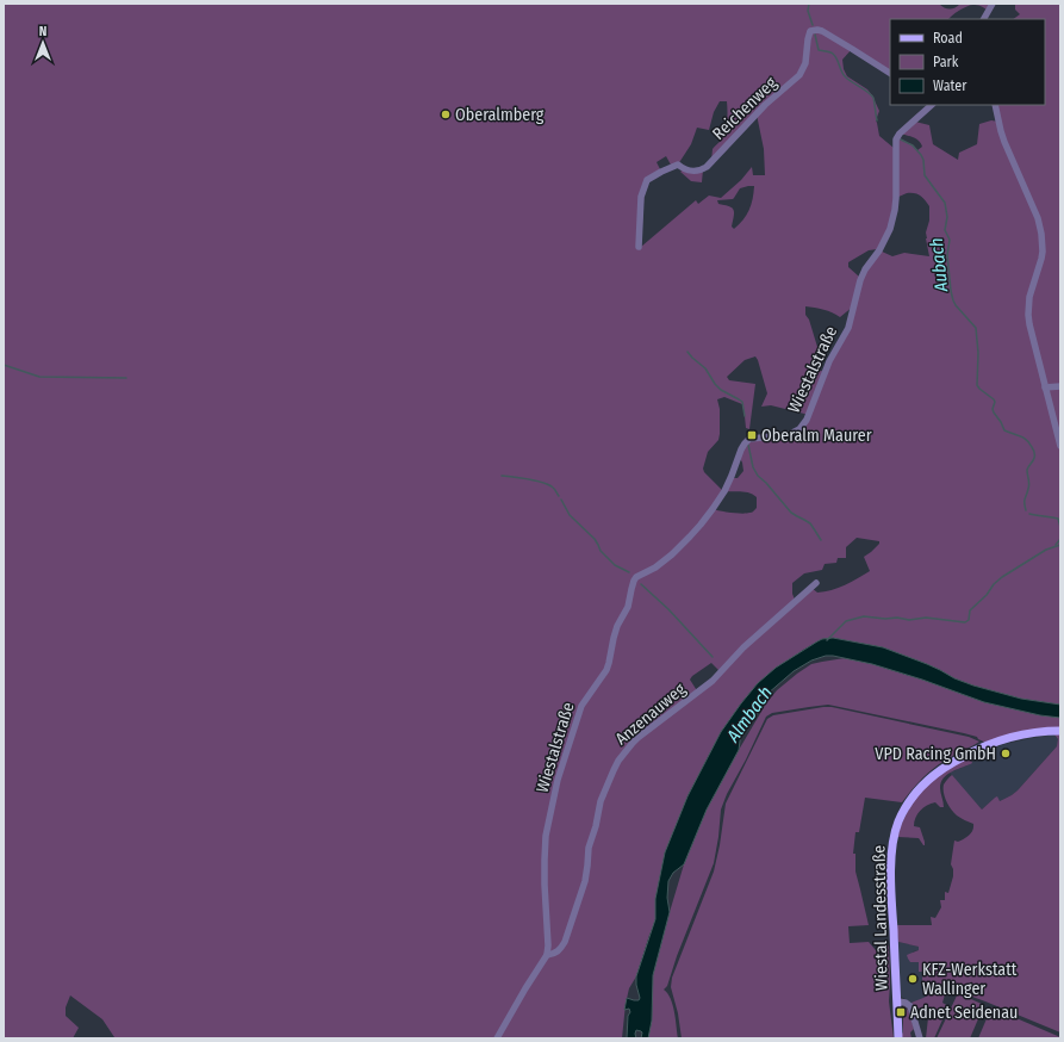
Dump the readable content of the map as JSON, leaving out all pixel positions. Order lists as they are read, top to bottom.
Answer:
{
  "streets": {
    "main road": ["Wiestal Landesstraße"],
    "street": ["Reichenweg", "Wiestalstraße", "Anzenauweg"]
  },
  "crossings": [
    ["Wiestalstraße", "Anzenauweg"]
  ],
  "water": ["Aubach", "Almbach"],
  "places": {
    "other": ["Oberalmberg", "VPD Racing GmbH", "KFZ-Werkstatt Wallinger"],
    "transit": ["Oberalm Maurer", "Adnet Seidenau"]
  },
  "legend": ["Road", "Park", "Water"],
  "north": "top"
}
